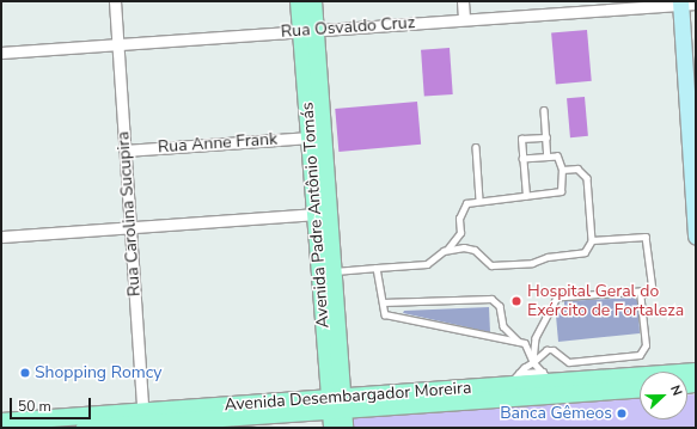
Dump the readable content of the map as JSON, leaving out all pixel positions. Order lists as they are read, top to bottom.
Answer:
{
  "streets": {
    "main road": ["Avenida Padre Antônio Tomás", "Avenida Desembargador Moreira"],
    "street": ["Rua Osvaldo Cruz", "Rua Anne Frank", "Rua Carolina Sucupira"]
  },
  "crossings": [
    ["Rua Osvaldo Cruz", "Rua Carolina Sucupira"],
    ["Rua Osvaldo Cruz", "Avenida Padre Antônio Tomás"],
    ["Rua Anne Frank", "Rua Carolina Sucupira"],
    ["Rua Anne Frank", "Avenida Padre Antônio Tomás"],
    ["Rua Carolina Sucupira", "Avenida Desembargador Moreira"],
    ["Avenida Padre Antônio Tomás", "Avenida Desembargador Moreira"]
  ],
  "places": ["Hospital Geral do Exército de Fortaleza", "Shopping Romcy", "Banca Gêmeos"],
  "scale_bar": "50 m",
  "north": "right"
}
